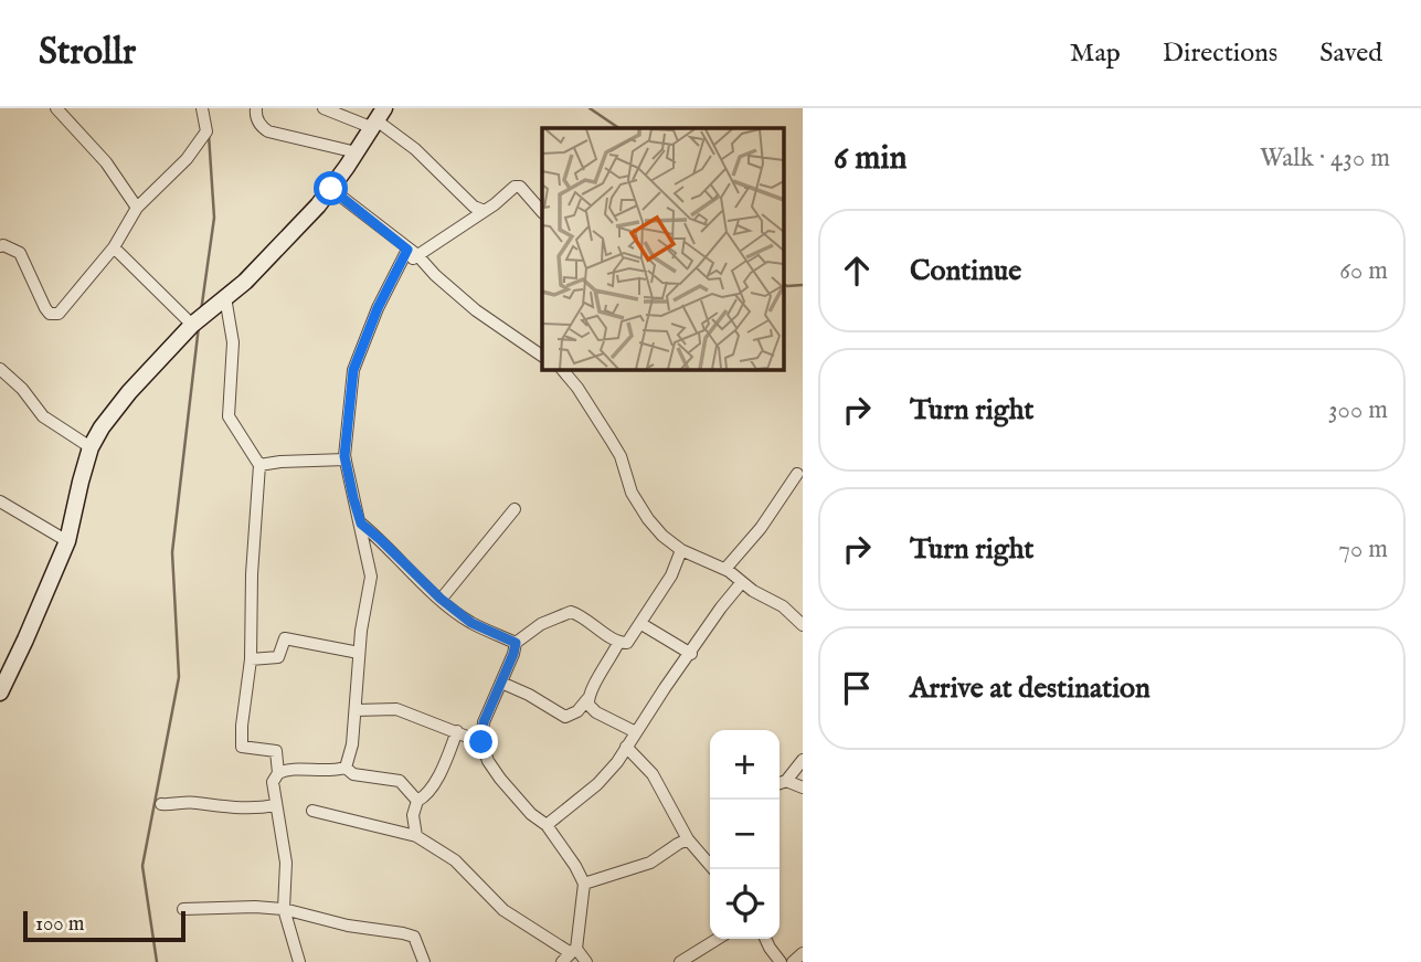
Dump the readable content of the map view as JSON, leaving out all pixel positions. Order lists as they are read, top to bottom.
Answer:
{
  "scale_bar": "100 m",
  "page": {
    "header": "Strollr",
    "nav": ["Map", "Directions", "Saved"],
    "heading": ["6 min", "Walk · 430 m"],
    "list": [
      ["Continue", "60 m"],
      ["Turn right", "300 m"],
      ["Turn right", "70 m"],
      "Arrive at destination"
    ],
    "map_buttons": ["+", "−"],
    "scale": "100 m"
  }
}
